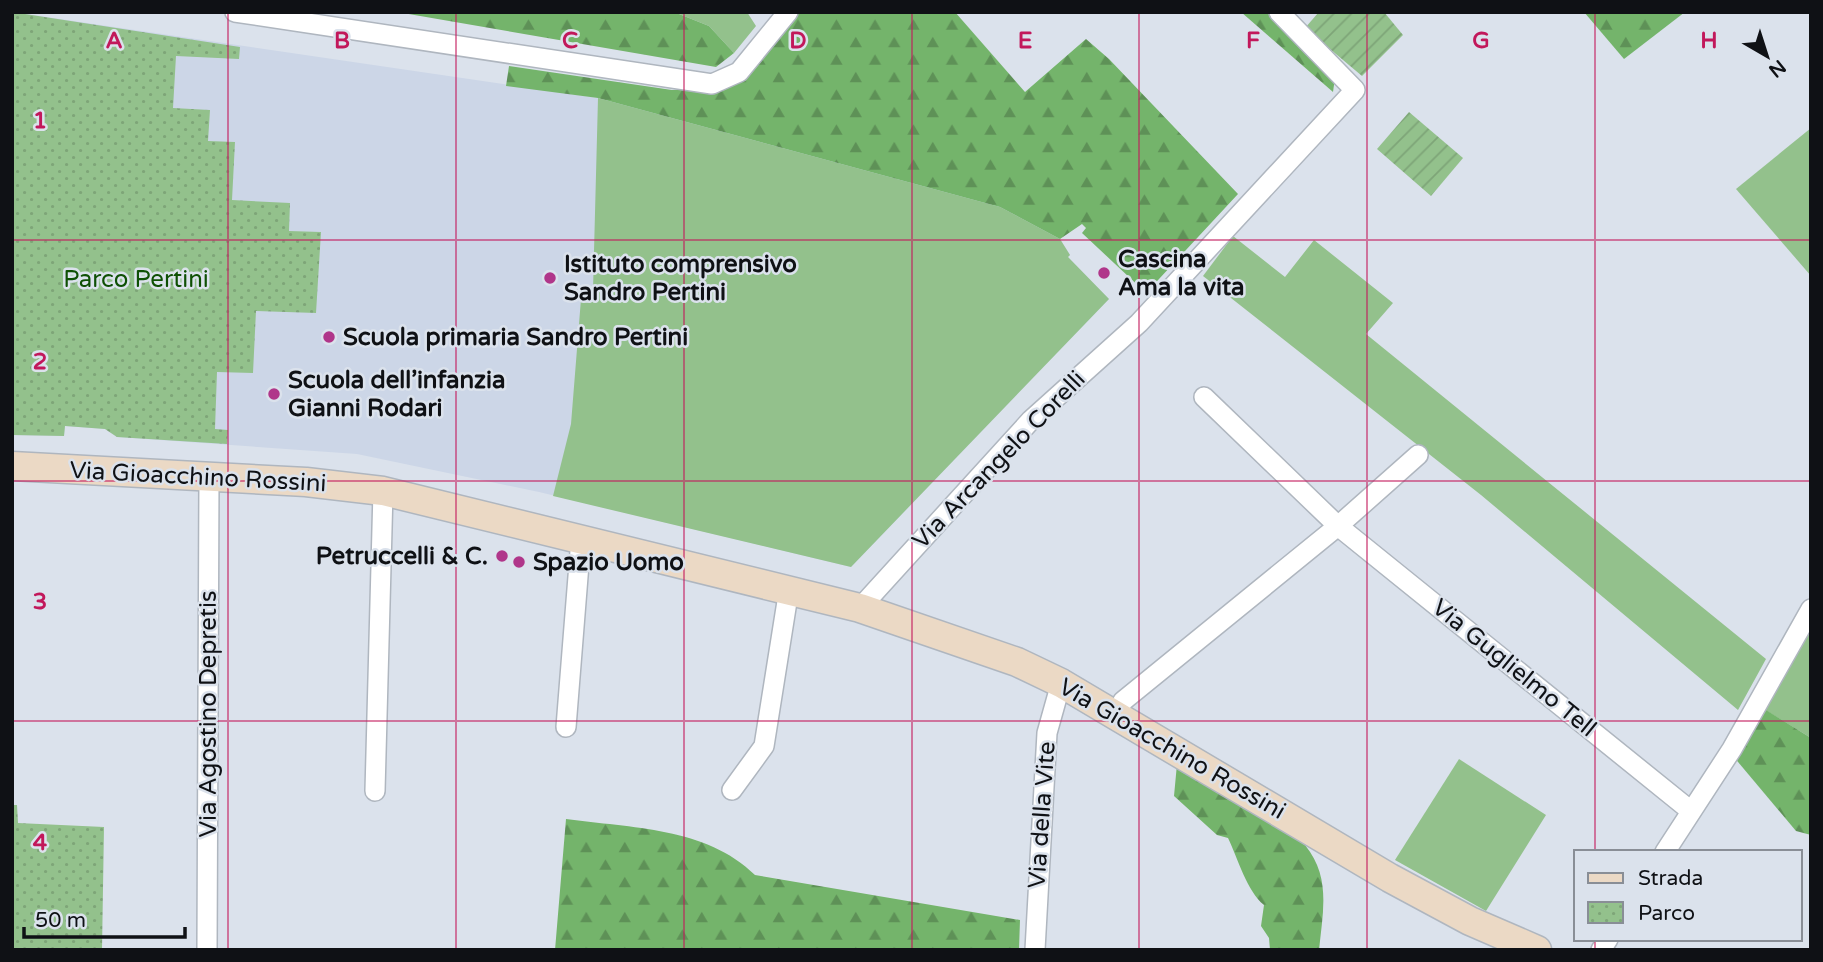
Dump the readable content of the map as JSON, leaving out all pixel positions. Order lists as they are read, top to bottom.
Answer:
{
  "streets": {
    "street": [
      "Via Arcangelo Corelli",
      "Via Gioacchino Rossini",
      "Via Guglielmo Tell",
      "Via Agostino Depretis",
      "Via della Vite"
    ]
  },
  "crossings": [
    ["Via Arcangelo Corelli", "Via Gioacchino Rossini"],
    ["Via Gioacchino Rossini", "Via Agostino Depretis"],
    ["Via Gioacchino Rossini", "Via della Vite"]
  ],
  "parks": ["Parco Pertini"],
  "places": [
    "Cascina Ama la vita",
    "Istituto comprensivo Sandro Pertini",
    "Scuola primaria Sandro Pertini",
    "Scuola dell’infanzia Gianni Rodari",
    "Petruccelli & C.",
    "Spazio Uomo"
  ],
  "legend": ["Strada", "Parco"],
  "scale_bar": "50 m",
  "north": "bottom right",
  "grid": {
    "columns": [
      "A",
      "B",
      "C",
      "D",
      "E",
      "F",
      "G",
      "H"
    ],
    "rows": [
      "1",
      "2",
      "3",
      "4"
    ]
  }
}
